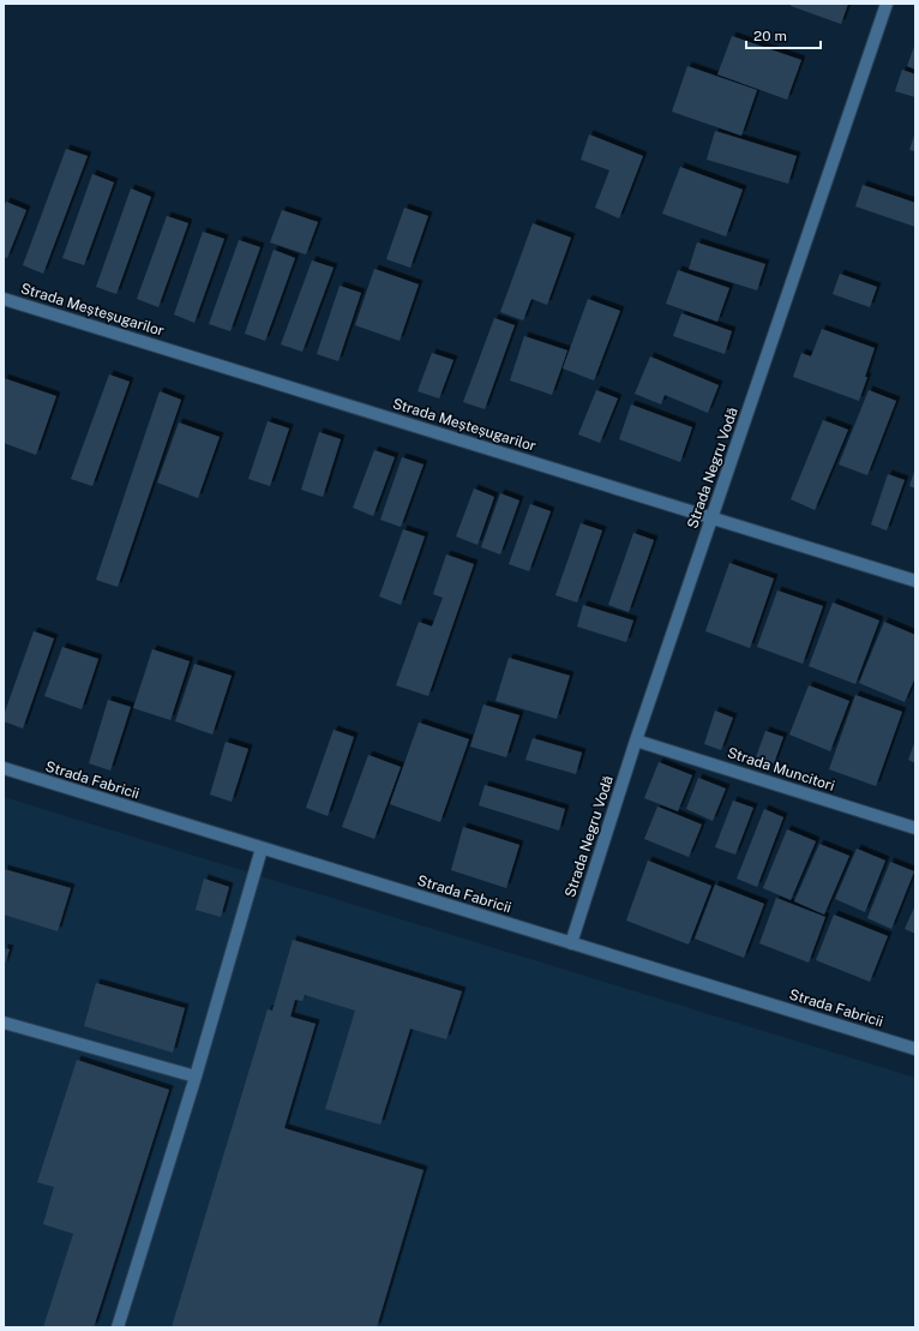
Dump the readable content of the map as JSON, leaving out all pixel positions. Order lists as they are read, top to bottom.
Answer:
{
  "streets": {
    "street": [
      "Strada Meșteșugarilor",
      "Strada Negru Vodă",
      "Strada Muncitori",
      "Strada Fabricii"
    ]
  },
  "crossings": [
    ["Strada Meșteșugarilor", "Strada Negru Vodă"],
    ["Strada Negru Vodă", "Strada Muncitori"],
    ["Strada Negru Vodă", "Strada Fabricii"]
  ],
  "scale_bar": "20 m"
}
